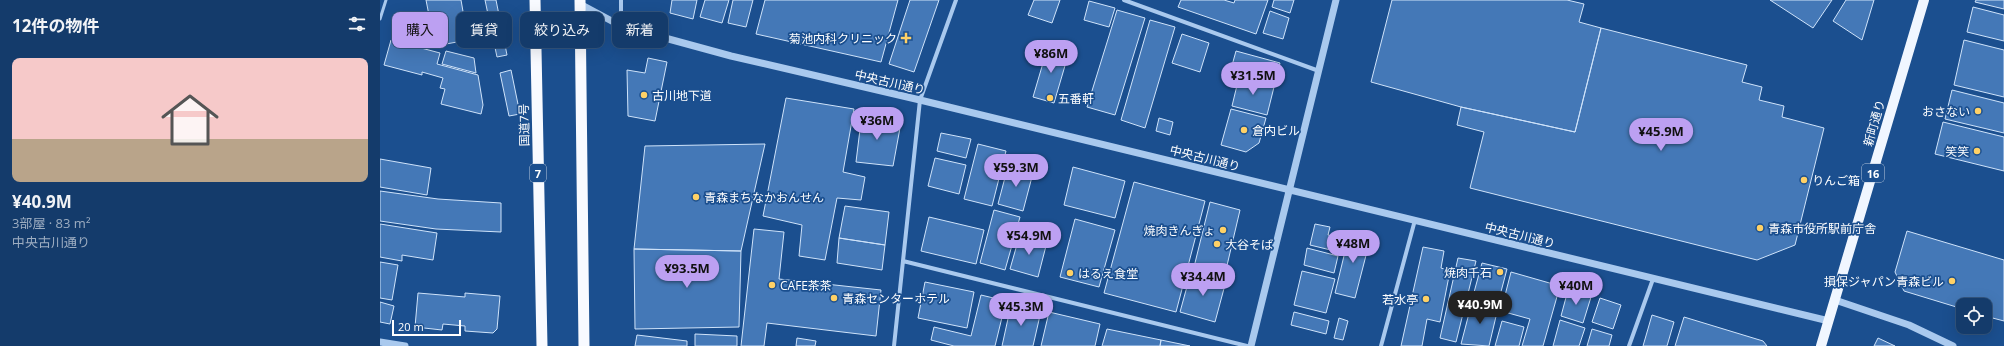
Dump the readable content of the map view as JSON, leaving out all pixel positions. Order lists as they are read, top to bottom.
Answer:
{
  "streets": {
    "highway": ["国道7号", "7"],
    "main road": ["新町通り", "16"],
    "street": ["中央古川通り"]
  },
  "crossings": [
    ["中央古川通り", "新町通り"]
  ],
  "places": {
    "health": ["菊池内科クリニック"],
    "other": [
      "古川地下道",
      "五番軒",
      "おさない",
      "倉内ビル",
      "笑笑",
      "りんご箱",
      "青森まちなかおんせん",
      "青森市役所駅前庁舎",
      "焼肉きんぎょ",
      "大谷そば",
      "焼肉千石",
      "はるえ食堂",
      "損保ジャパン青森ビル",
      "CAFE茶茶",
      "青森センターホテル",
      "若水亭"
    ]
  },
  "scale_bar": "20 m",
  "page": {
    "heading": "12件の物件",
    "chip": [
      "購入",
      "賃貸",
      "絞り込み",
      "新着"
    ],
    "price": [
      "¥86M",
      "¥31.5M",
      "¥36M",
      "¥45.9M",
      "¥59.3M",
      "¥54.9M",
      "¥48M",
      "¥93.5M",
      "¥34.4M",
      "¥40M",
      "¥40.9M",
      "¥45.3M"
    ],
    "list": [
      {
        "name": "¥40.9M",
        "note": "3部屋 · 83 m² · 中央古川通り"
      }
    ],
    "scale": "20 m"
  }
}
